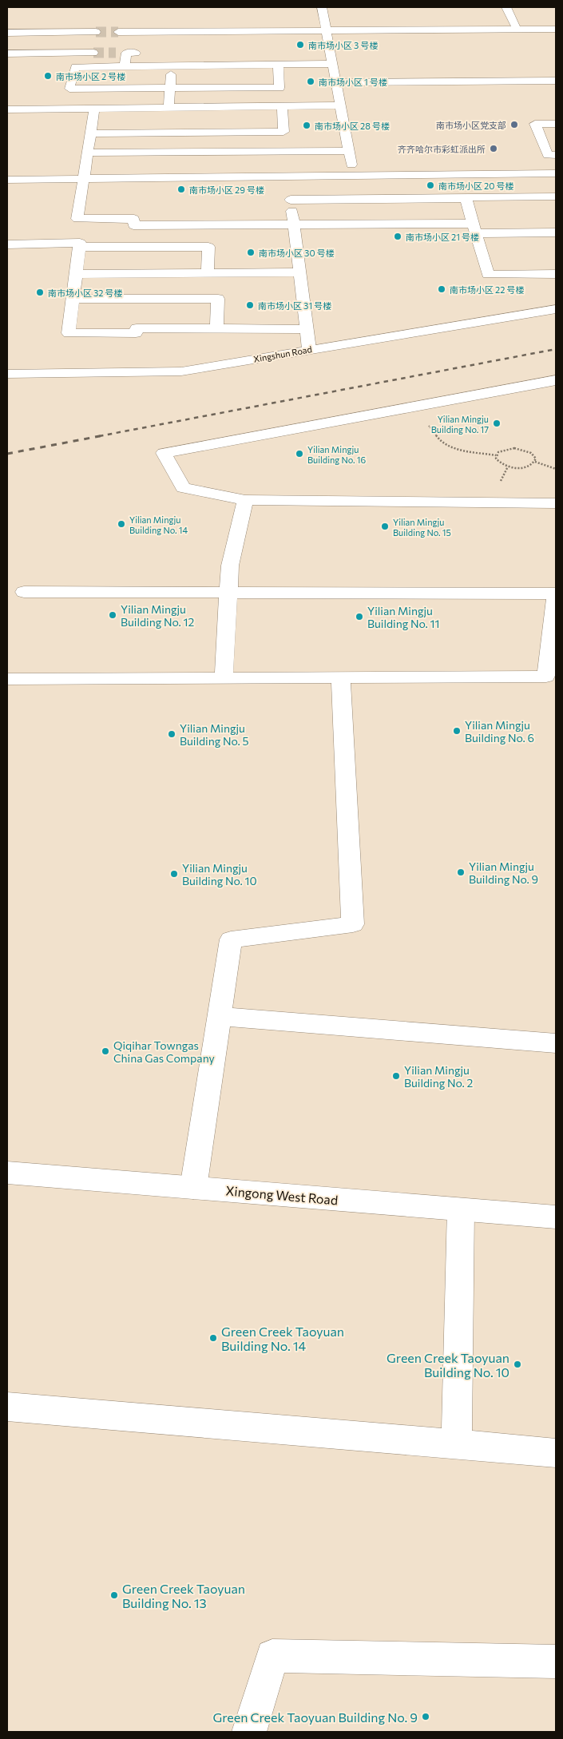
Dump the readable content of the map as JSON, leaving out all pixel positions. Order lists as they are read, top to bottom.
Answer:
{
  "streets": {
    "street": ["Xingshun Road", "Xingong West Road"]
  },
  "places": [
    "南市场小区 3 号楼",
    "南市场小区 2 号楼",
    "南市场小区 1 号楼",
    "南市场小区党支部",
    "南市场小区 28 号楼",
    "齐齐哈尔市彩虹派出所",
    "南市场小区 20 号楼",
    "南市场小区 29 号楼",
    "南市场小区 21 号楼",
    "南市场小区 30 号楼",
    "南市场小区 22 号楼",
    "南市场小区 32 号楼",
    "南市场小区 31 号楼",
    "Yilian Mingju Building No. 17",
    "Yilian Mingju Building No. 16",
    "Yilian Mingju Building No. 14",
    "Yilian Mingju Building No. 15",
    "Yilian Mingju Building No. 12",
    "Yilian Mingju Building No. 11",
    "Yilian Mingju Building No. 6",
    "Yilian Mingju Building No. 5",
    "Yilian Mingju Building No. 9",
    "Yilian Mingju Building No. 10",
    "Qiqihar Towngas China Gas Company",
    "Yilian Mingju Building No. 2",
    "Green Creek Taoyuan Building No. 14",
    "Green Creek Taoyuan Building No. 10",
    "Green Creek Taoyuan Building No. 13",
    "Green Creek Taoyuan Building No. 9"
  ]
}
